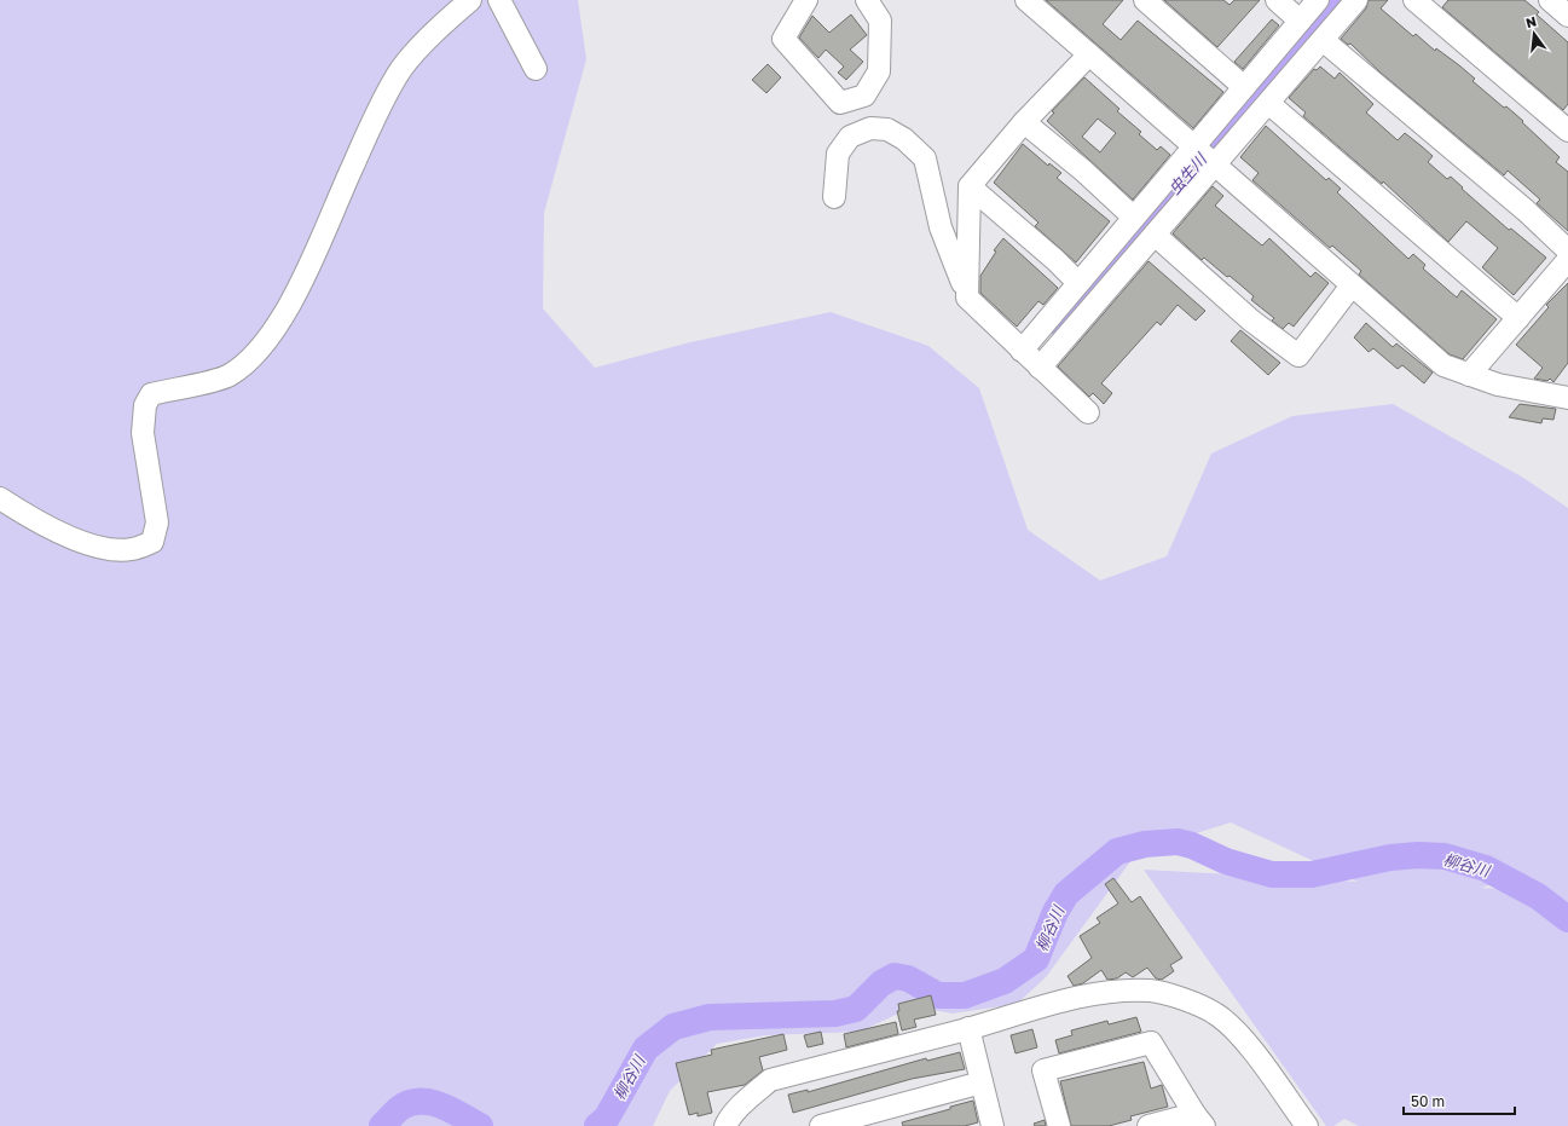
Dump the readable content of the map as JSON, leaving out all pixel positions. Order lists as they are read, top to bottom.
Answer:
{
  "water": ["虫生川", "柳谷川"],
  "scale_bar": "50 m",
  "north": "top"
}
